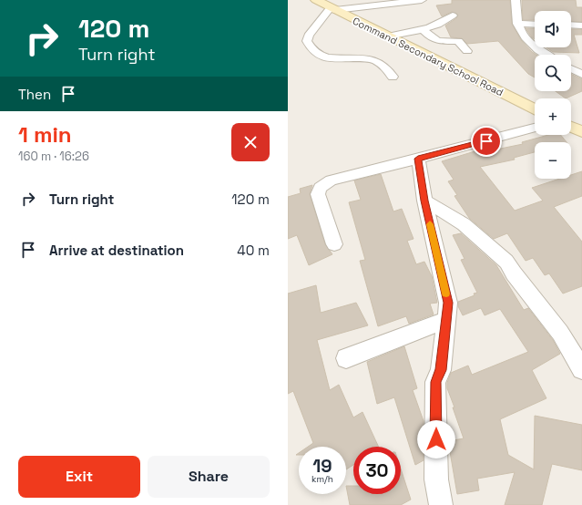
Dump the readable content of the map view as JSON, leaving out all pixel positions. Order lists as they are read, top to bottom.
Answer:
{
  "streets": {
    "main road": ["Command Secondary School Road"]
  },
  "page": {
    "turn": ["120 m", "Turn right"],
    "map_buttons": ["+", "−"],
    "then": "Then",
    "heading": ["1 min", "160 m · 16:26"],
    "list": [
      {
        "name": "Turn right",
        "value": "120 m"
      },
      {
        "name": "Arrive at destination",
        "value": "40 m"
      }
    ],
    "speed": "19 km/h",
    "limit": "30",
    "buttons": ["Exit", "Share"]
  }
}
